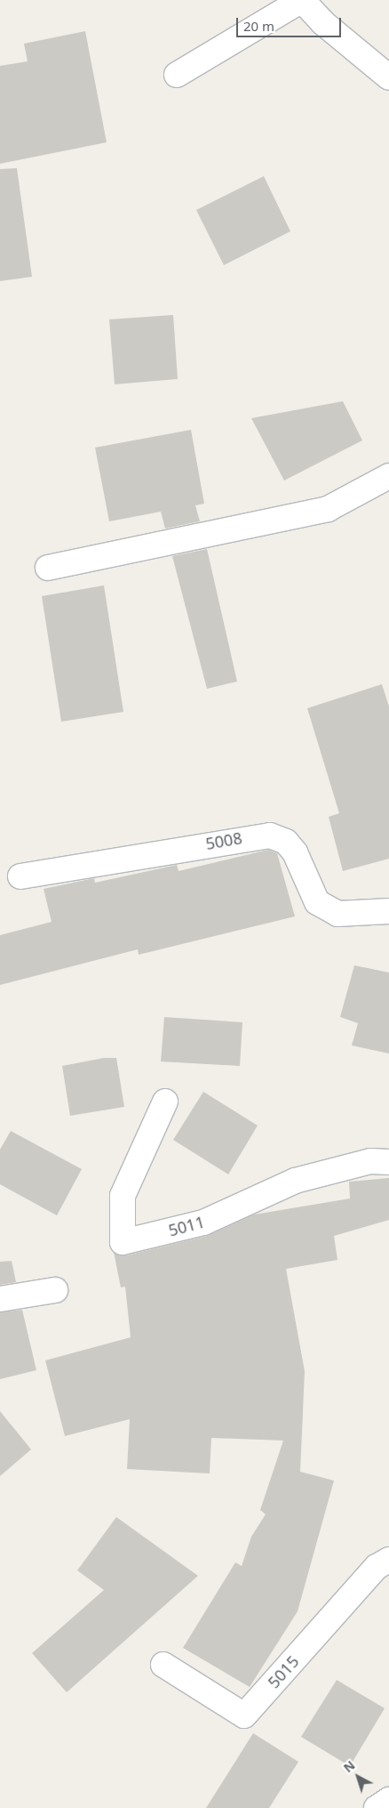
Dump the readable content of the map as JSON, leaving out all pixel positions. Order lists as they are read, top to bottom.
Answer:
{
  "streets": {
    "street": ["5008", "5011", "5015"]
  },
  "scale_bar": "20 m",
  "north": "top left"
}
